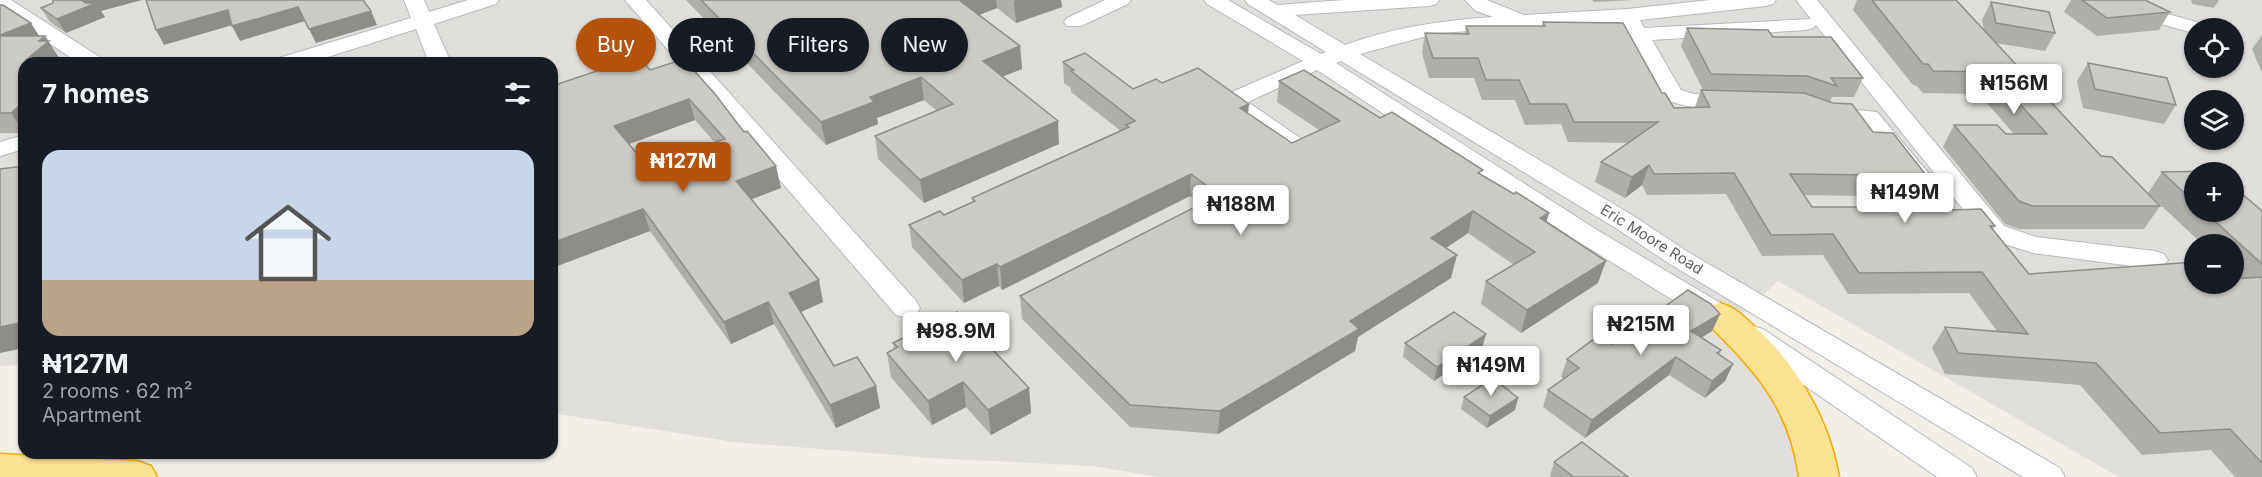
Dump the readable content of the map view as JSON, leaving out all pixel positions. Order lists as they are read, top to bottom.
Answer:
{
  "streets": {
    "street": ["Eric Moore Road"]
  },
  "page": {
    "map_buttons": ["+", "−"],
    "chip": [
      "Buy",
      "Rent",
      "Filters",
      "New"
    ],
    "heading": "7 homes",
    "price": [
      "₦156M",
      "₦127M",
      "₦149M",
      "₦188M",
      "₦215M",
      "₦98.9M",
      "₦149M"
    ],
    "list": [
      {
        "name": "₦127M",
        "note": "2 rooms · 62 m² · Apartment"
      }
    ]
  }
}
